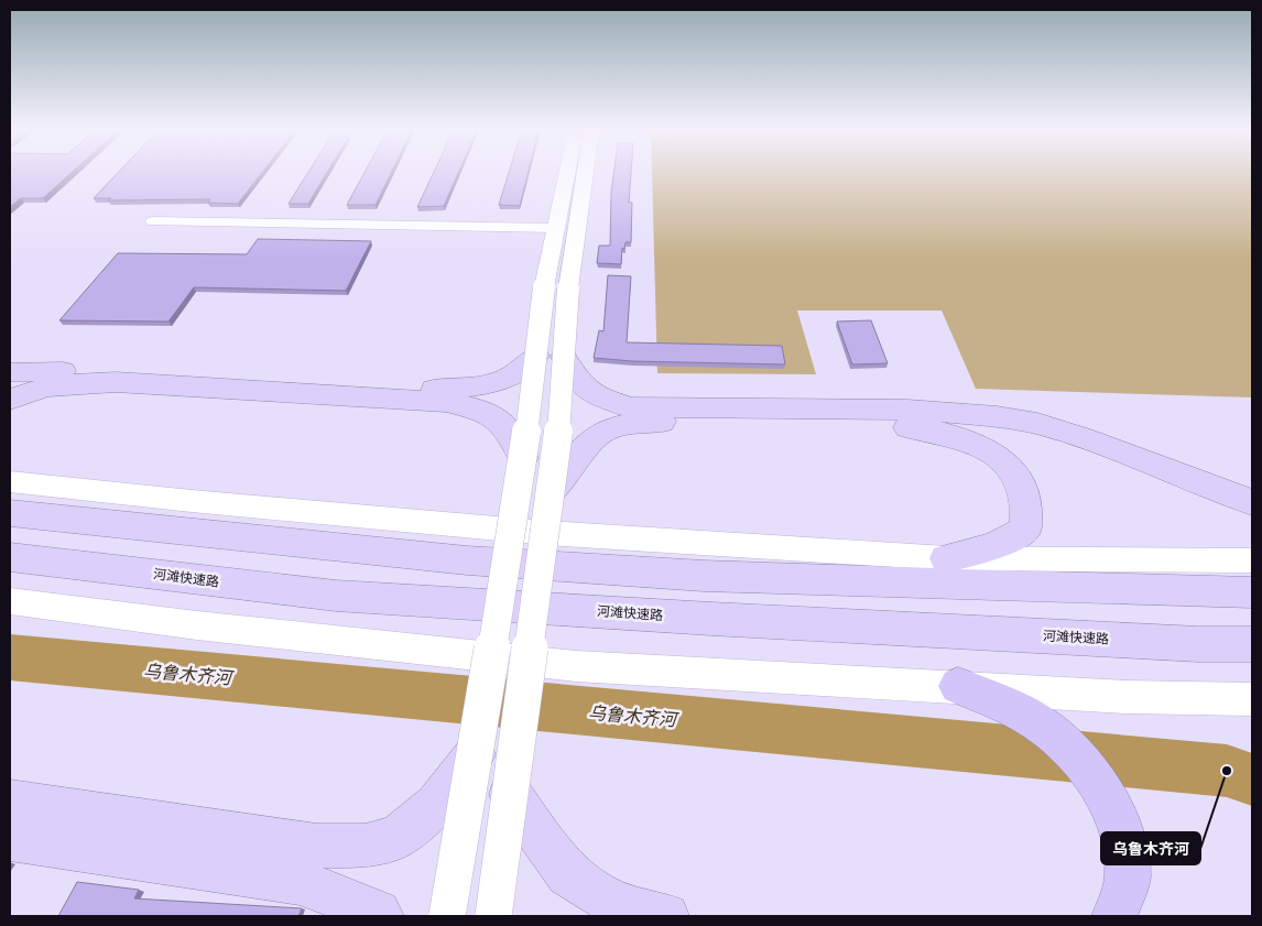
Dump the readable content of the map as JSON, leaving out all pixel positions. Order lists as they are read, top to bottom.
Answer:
{
  "streets": {
    "highway": ["河滩快速路"]
  },
  "water": ["乌鲁木齐河"],
  "places": ["乌鲁木齐河"]
}
